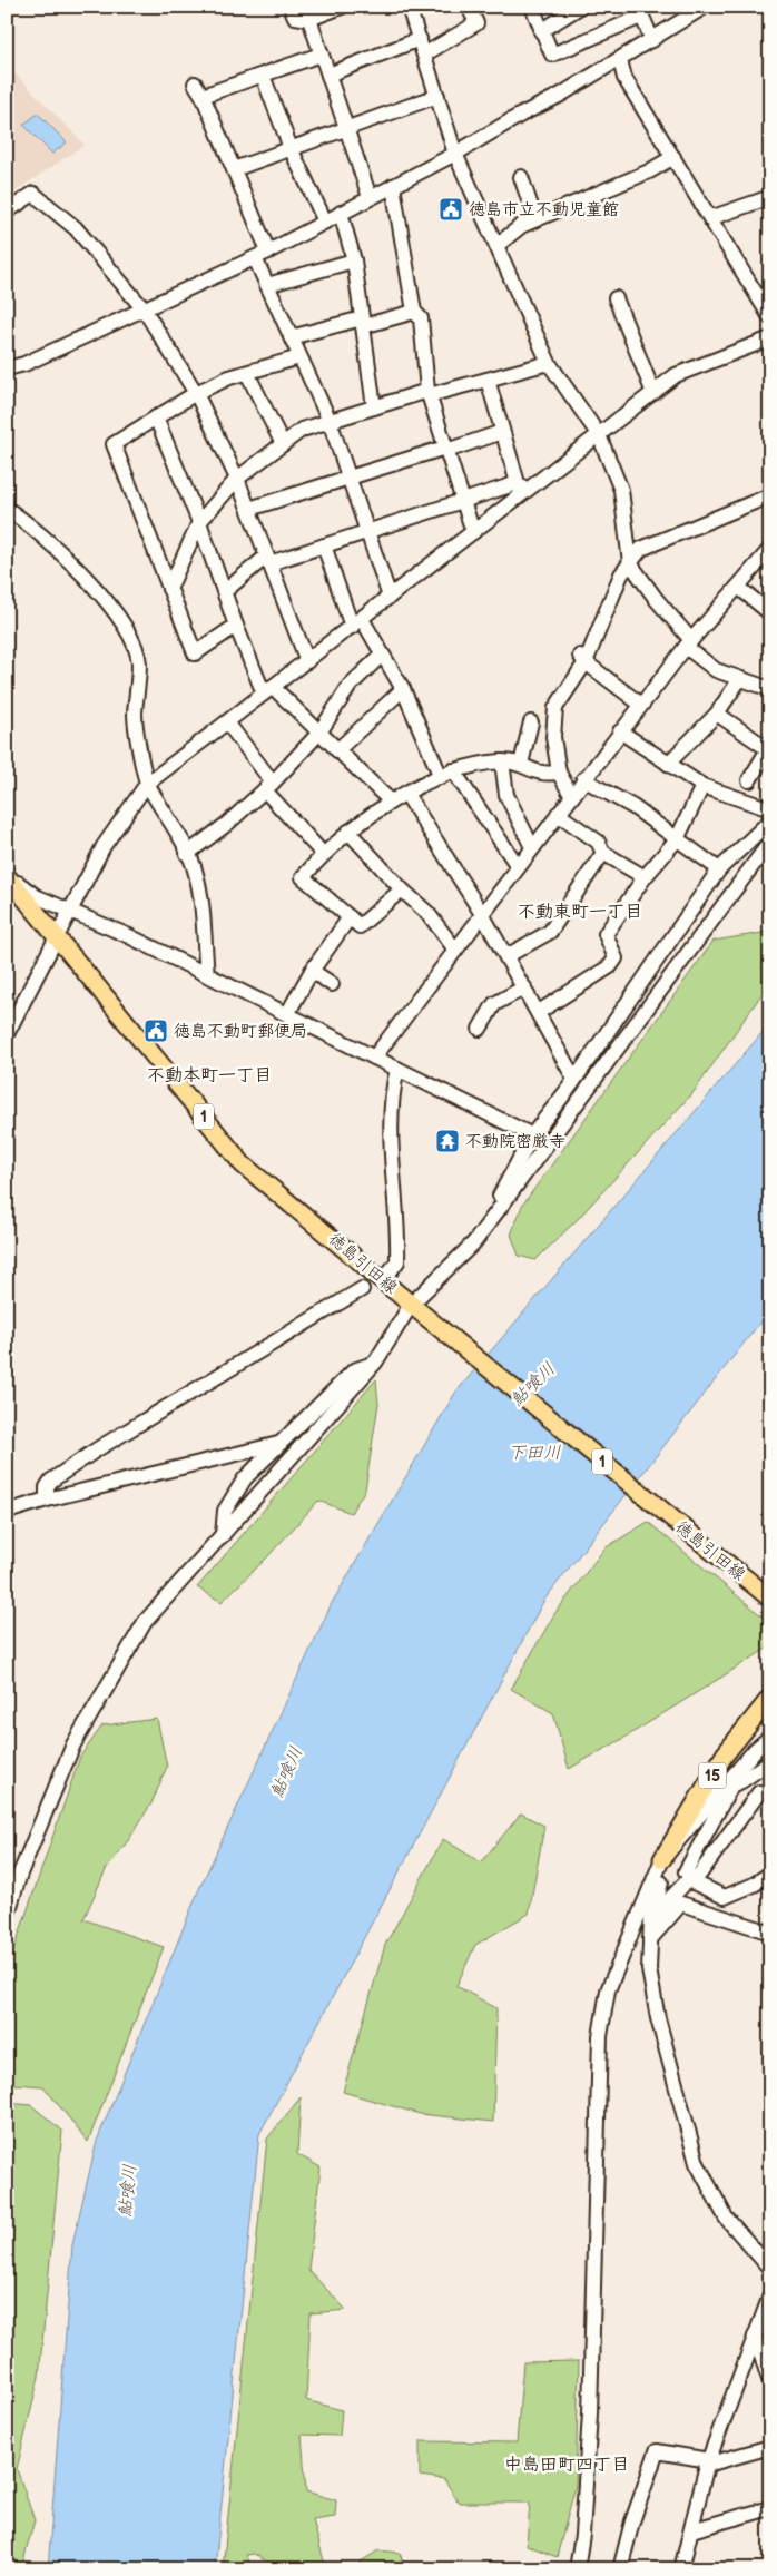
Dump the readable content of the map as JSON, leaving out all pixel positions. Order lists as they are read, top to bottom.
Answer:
{
  "streets": {
    "main road": ["1", "徳島引田線", "15"]
  },
  "districts": ["不動東町一丁目", "不動本町一丁目", "中島田町四丁目"],
  "water": ["鮎喰川", "下田川"],
  "places": {
    "public building": ["徳島市立不動児童館", "徳島不動町郵便局"],
    "temple": ["不動院密厳寺"]
  }
}
